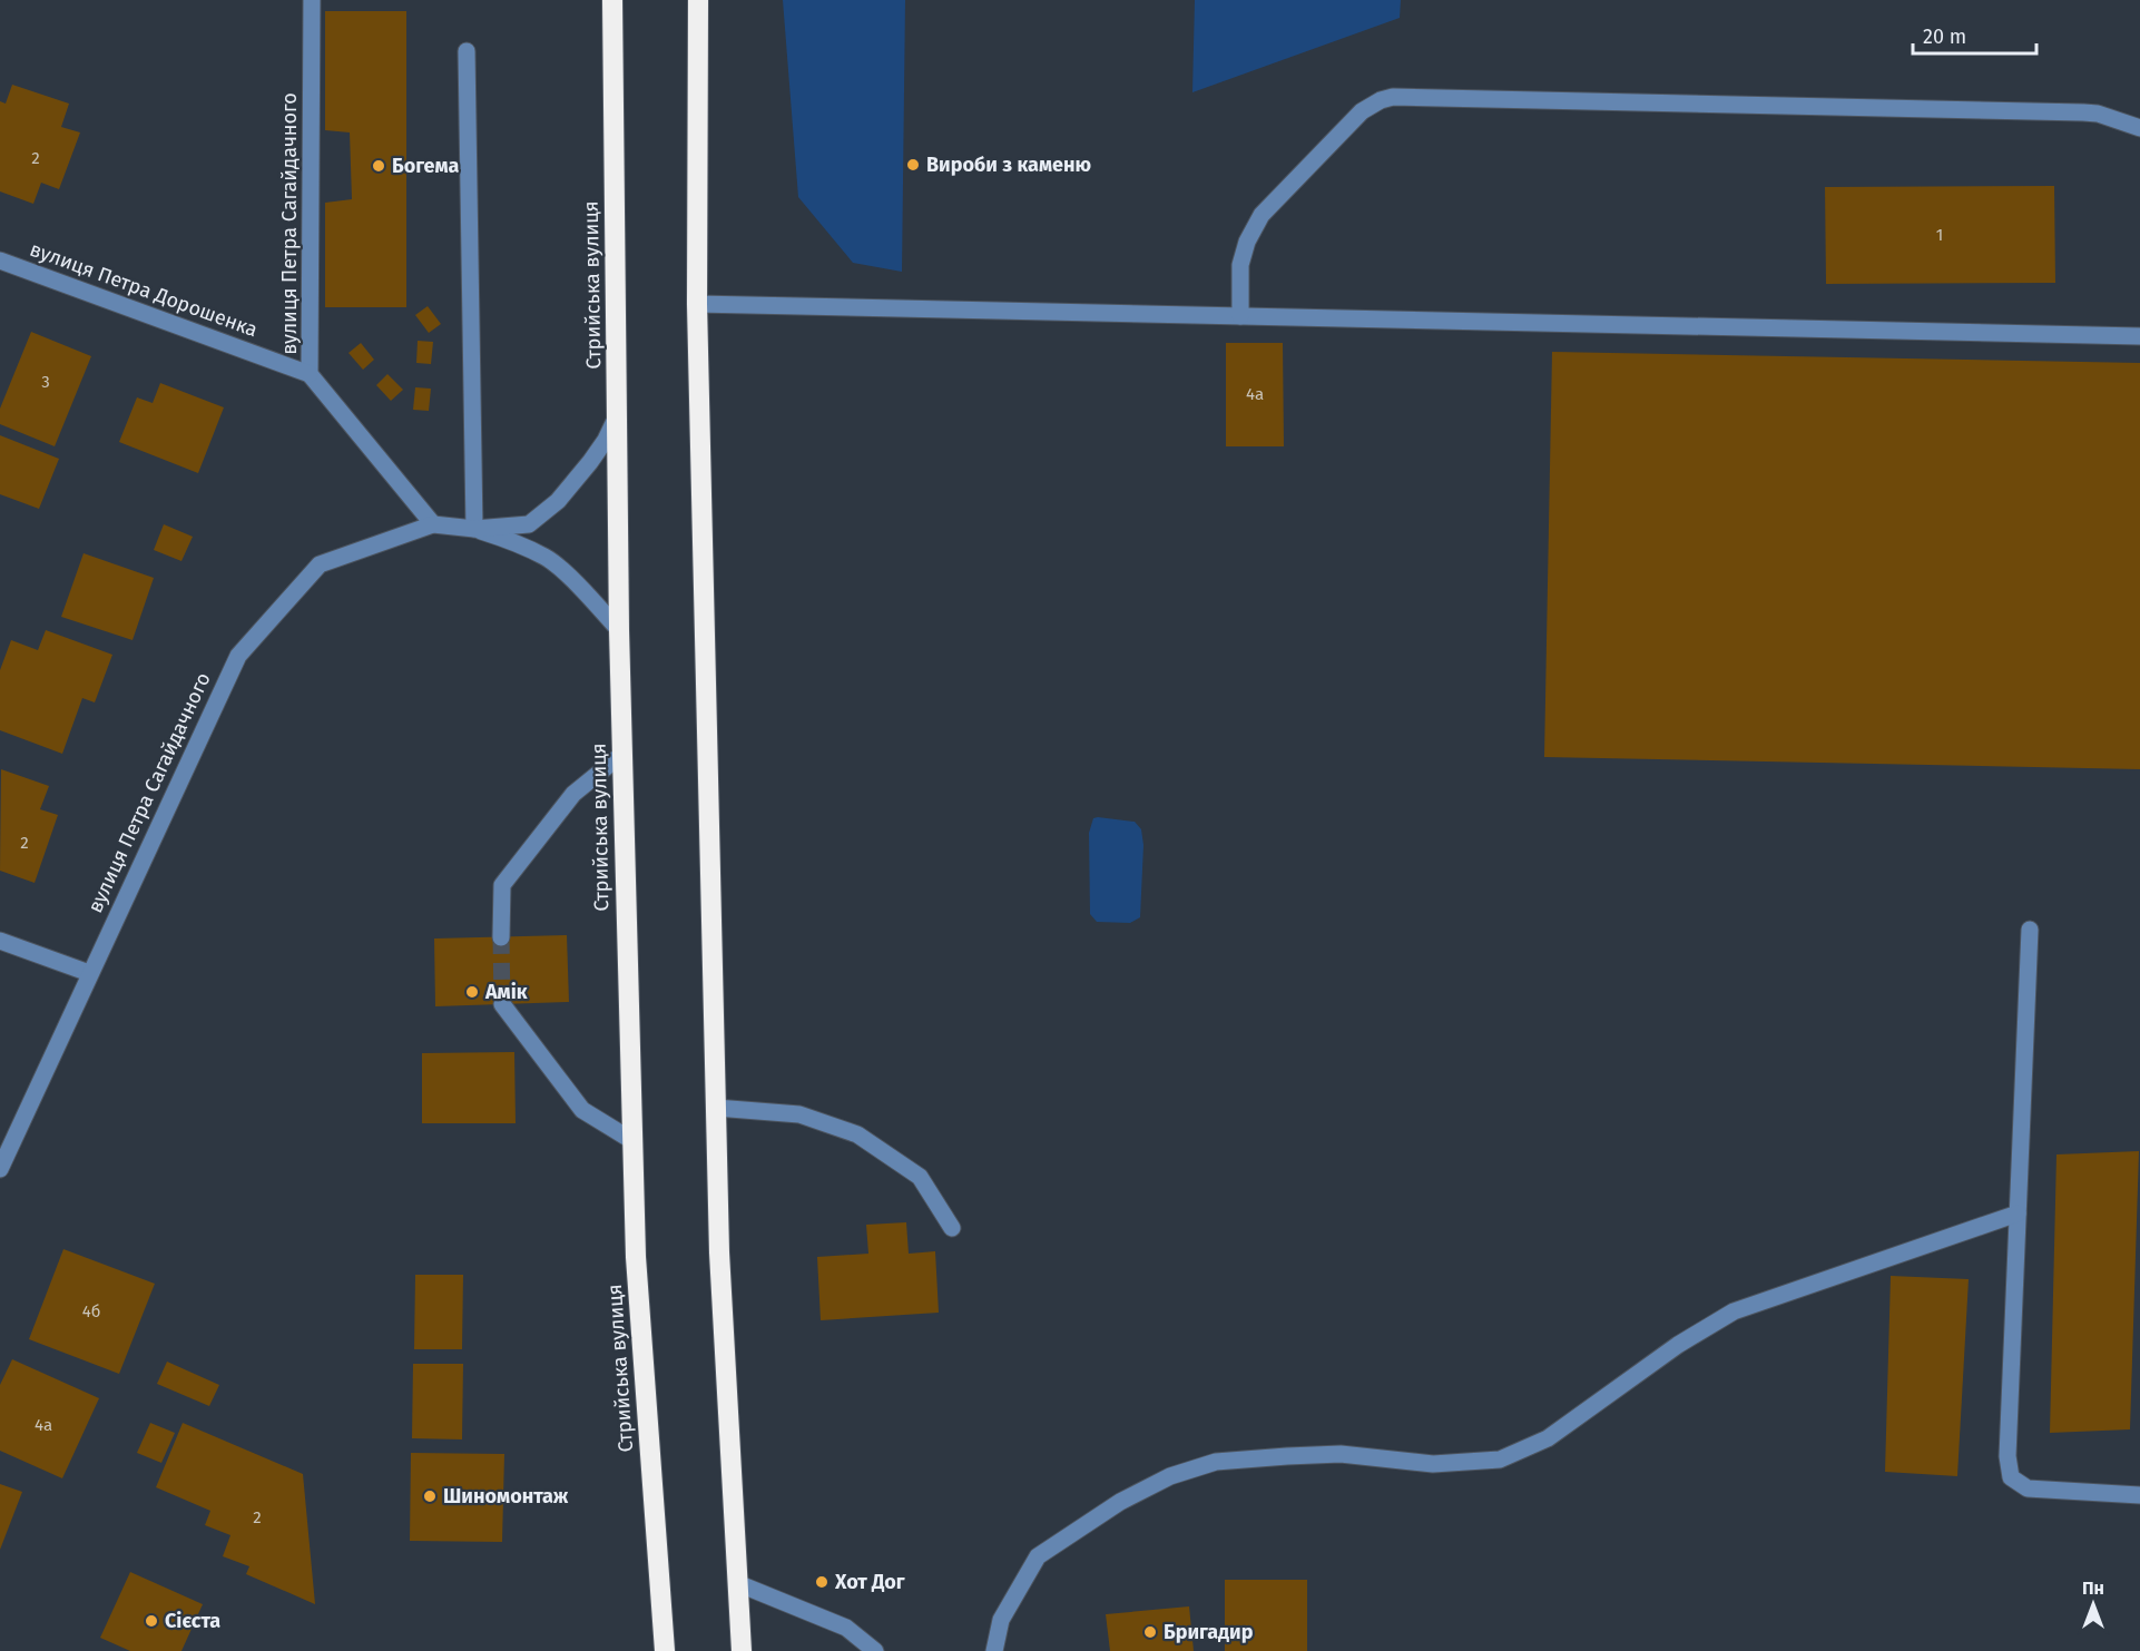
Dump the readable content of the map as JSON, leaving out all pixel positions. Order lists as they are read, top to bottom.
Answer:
{
  "streets": {
    "highway": ["Стрийська вулиця"],
    "street": ["вулиця Петра Сагайдачного", "вулиця Петра Дорошенка"]
  },
  "crossings": [
    ["вулиця Петра Сагайдачного", "Стрийська вулиця"],
    ["вулиця Петра Сагайдачного", "вулиця Петра Дорошенка"]
  ],
  "places": [
    "Вироби з каменю",
    "Богема",
    "Амік",
    "Шиномонтаж",
    "Хот Дог",
    "Сієста",
    "Бригадир"
  ],
  "house_numbers": [
    "2",
    "1",
    "3",
    "4а",
    "2",
    "4б",
    "4а",
    "2"
  ],
  "scale_bar": "20 m",
  "north": "top"
}
